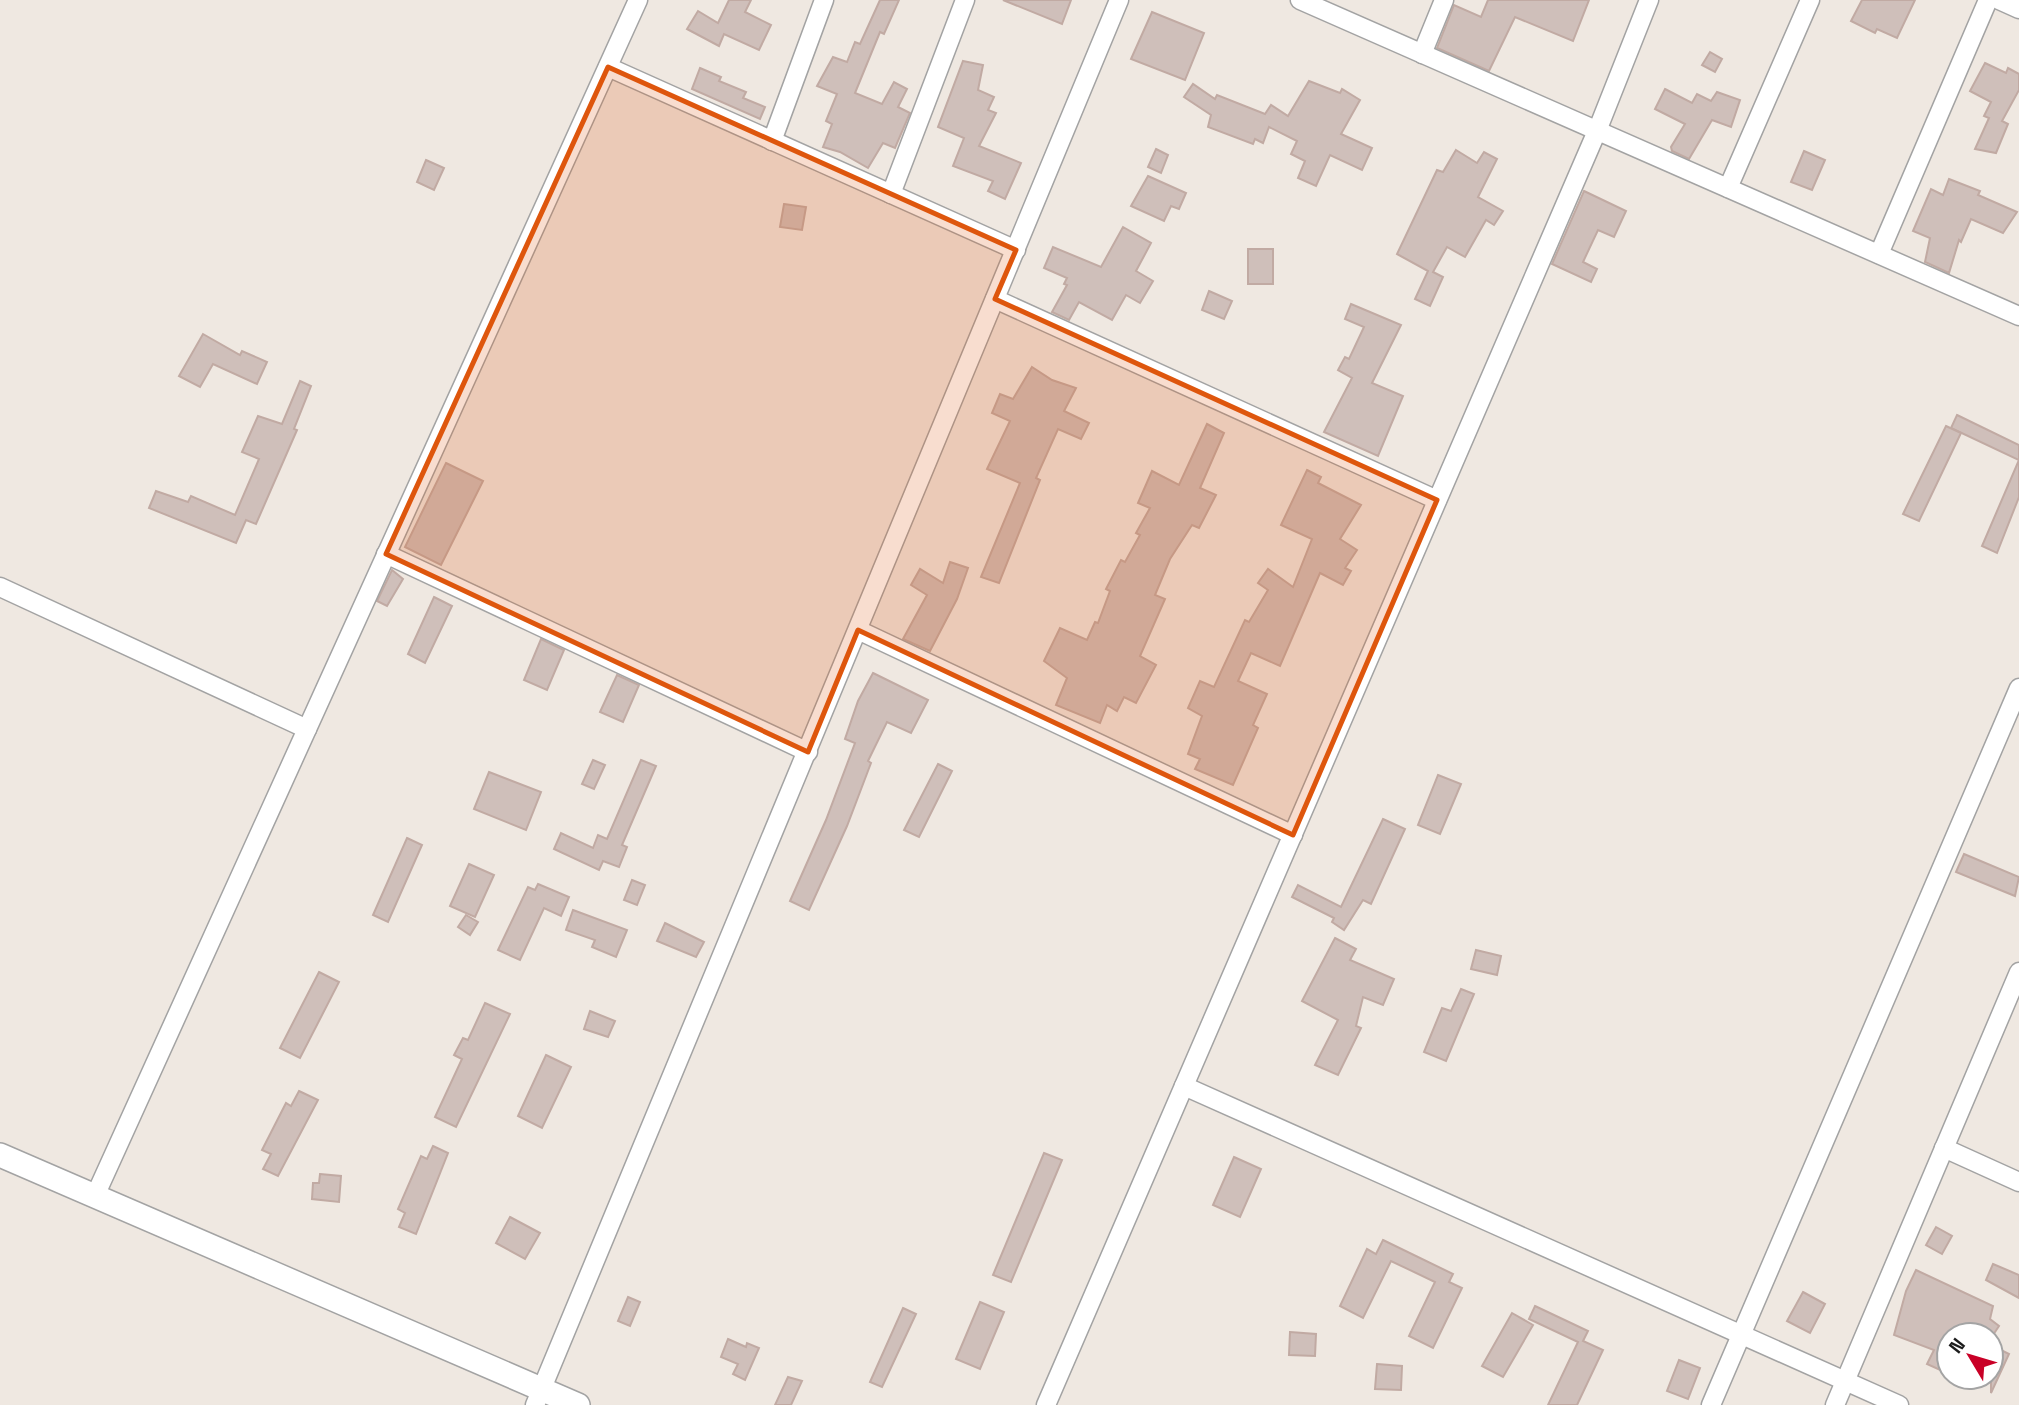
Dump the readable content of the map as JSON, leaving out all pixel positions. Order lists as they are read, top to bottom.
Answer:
{
  "north": "top left"
}
